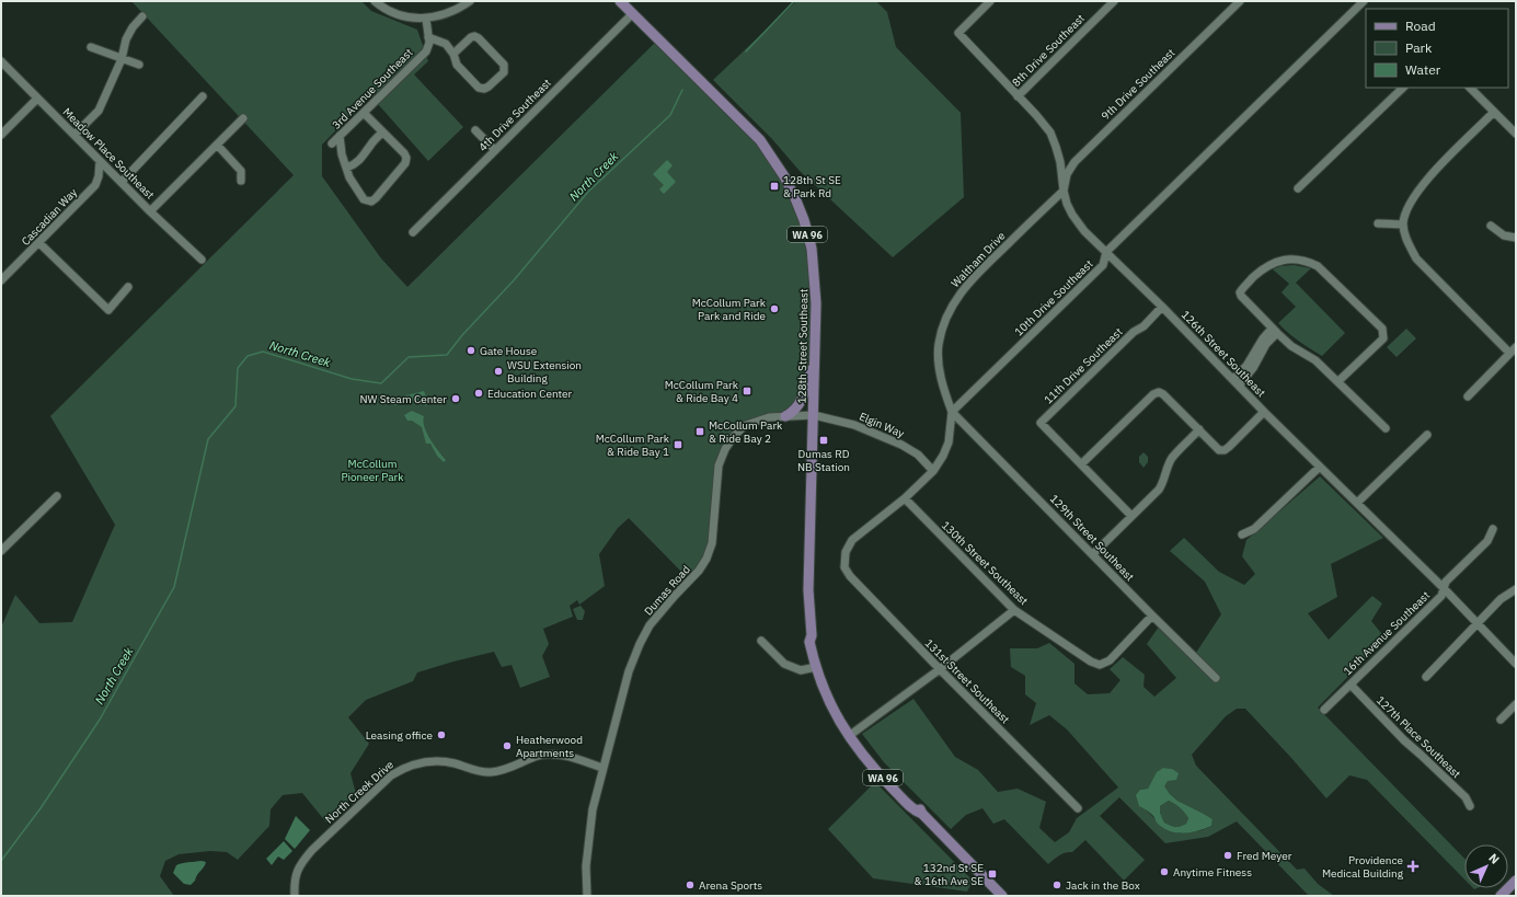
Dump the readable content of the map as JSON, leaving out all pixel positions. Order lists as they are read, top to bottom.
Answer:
{
  "streets": {
    "main road": ["WA 96", "128th Street Southeast"],
    "street": [
      "8th Drive Southeast",
      "9th Drive Southeast",
      "3rd Avenue Southeast",
      "4th Drive Southeast",
      "Meadow Place Southeast",
      "Cascadian Way",
      "Waltham Drive",
      "10th Drive Southeast",
      "126th Street Southeast",
      "11th Drive Southeast",
      "Elgin Way",
      "129th Street Southeast",
      "130th Street Southeast",
      "Dumas Road",
      "16th Avenue Southeast",
      "131st Street Southeast",
      "127th Place Southeast",
      "North Creek Drive"
    ]
  },
  "crossings": [
    ["8th Drive Southeast", "126th Street Southeast"],
    ["9th Drive Southeast", "Waltham Drive"],
    ["9th Drive Southeast", "126th Street Southeast"],
    ["4th Drive Southeast", "128th Street Southeast"],
    ["Meadow Place Southeast", "Cascadian Way"],
    ["WA 96", "128th Street Southeast"],
    ["Waltham Drive", "10th Drive Southeast"],
    ["Waltham Drive", "126th Street Southeast"],
    ["Waltham Drive", "129th Street Southeast"],
    ["10th Drive Southeast", "126th Street Southeast"],
    ["10th Drive Southeast", "129th Street Southeast"],
    ["128th Street Southeast", "Elgin Way"],
    ["128th Street Southeast", "Dumas Road"],
    ["126th Street Southeast", "11th Drive Southeast"],
    ["126th Street Southeast", "16th Avenue Southeast"],
    ["Elgin Way", "Dumas Road"],
    ["129th Street Southeast", "130th Street Southeast"],
    ["130th Street Southeast", "131st Street Southeast"],
    ["Dumas Road", "North Creek Drive"],
    ["16th Avenue Southeast", "127th Place Southeast"]
  ],
  "water": ["North Creek"],
  "parks": ["McCollum Pioneer Park"],
  "places": {
    "transit": [
      "128th St SE & Park Rd",
      "McCollum Park & Ride Bay 4",
      "McCollum Park & Ride Bay 2",
      "Dumas RD NB Station",
      "McCollum Park & Ride Bay 1",
      "132nd St SE & 16th Ave SE"
    ],
    "other": [
      "McCollum Park Park and Ride",
      "Gate House",
      "WSU Extension Building",
      "Education Center",
      "NW Steam Center",
      "Leasing office",
      "Heatherwood Apartments",
      "Fred Meyer",
      "Anytime Fitness",
      "Arena Sports",
      "Jack in the Box"
    ],
    "health": ["Providence Medical Building"]
  },
  "legend": ["Road", "Park", "Water"],
  "north": "top right"
}
